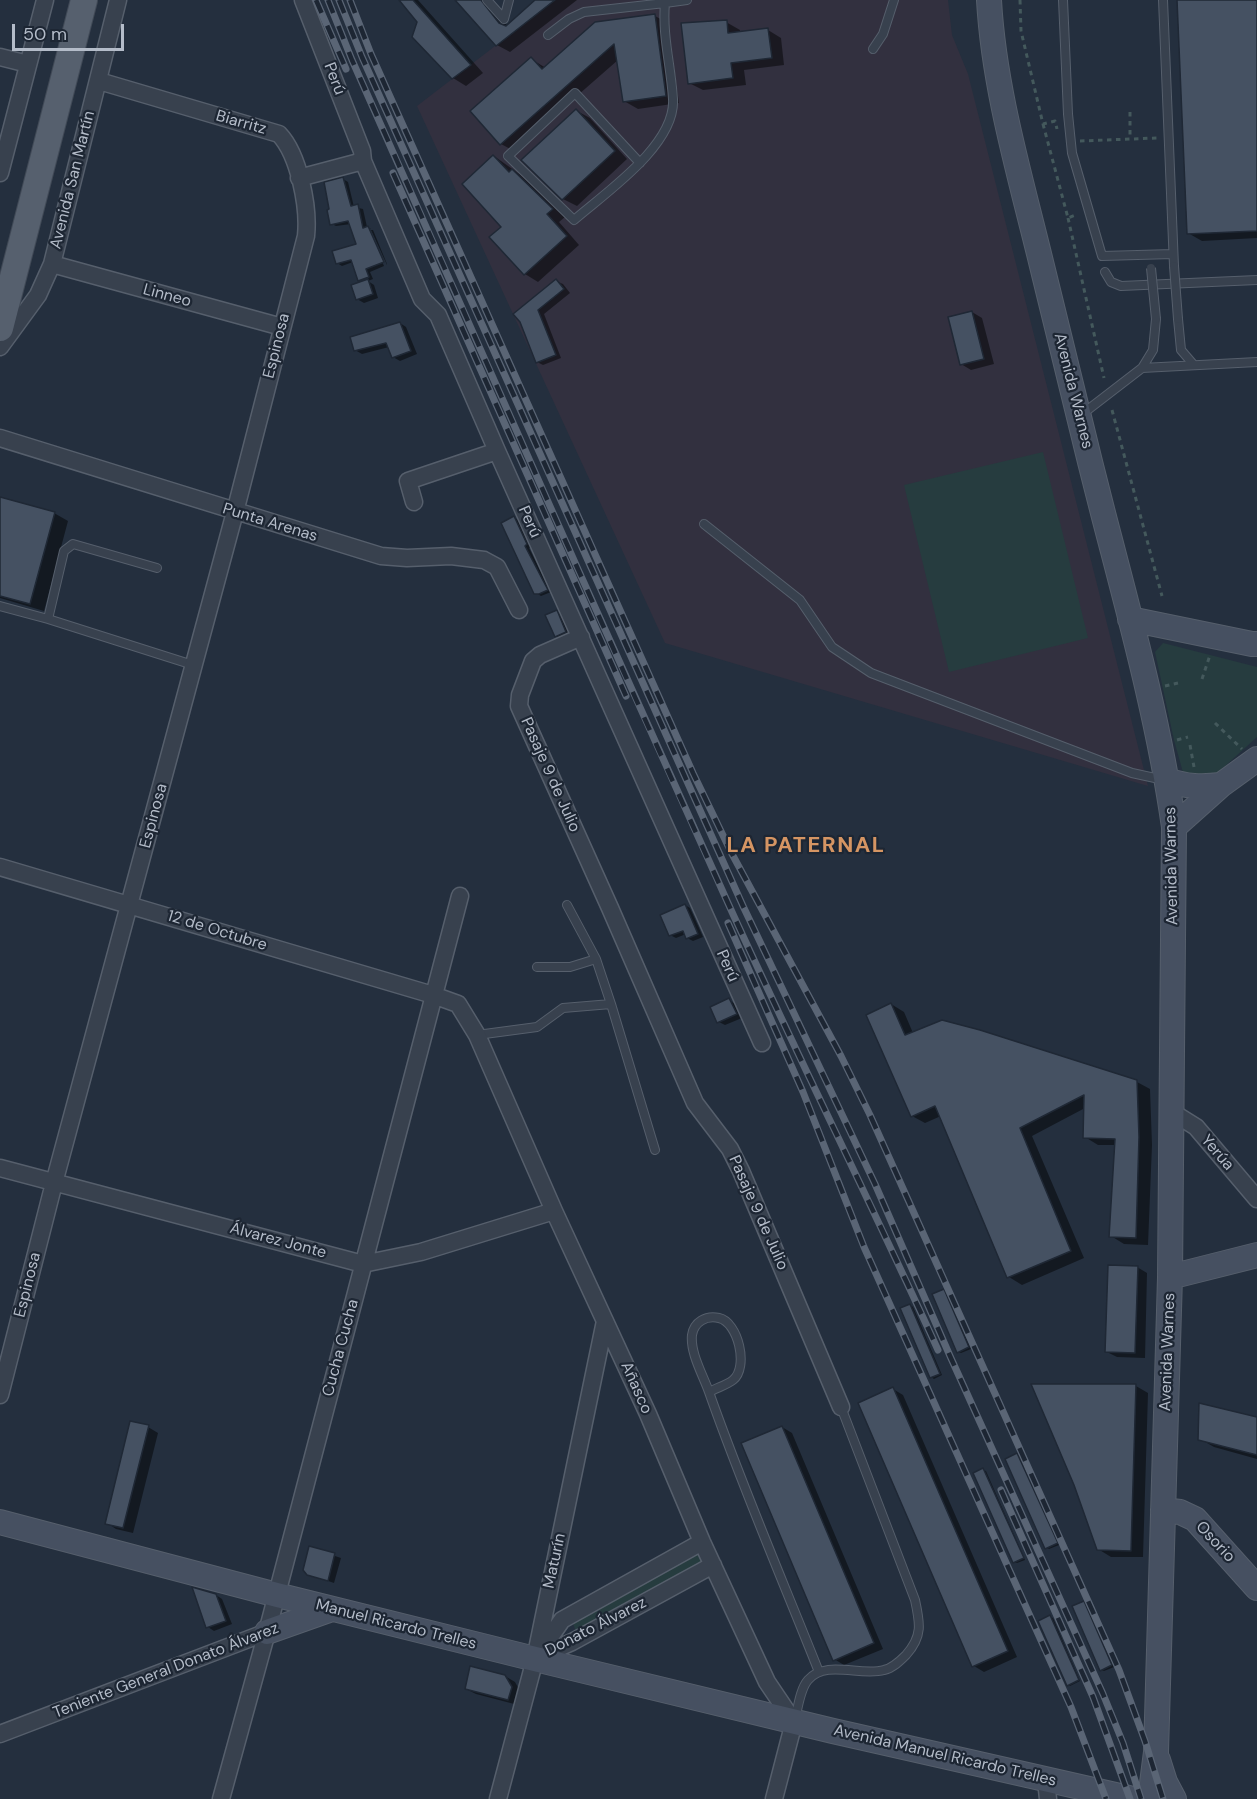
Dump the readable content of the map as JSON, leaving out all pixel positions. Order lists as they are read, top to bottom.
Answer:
{
  "streets": {
    "main road": [
      "Avenida San Martín",
      "Avenida Warnes",
      "Osorio",
      "Manuel Ricardo Trelles",
      "Teniente General Donato Álvarez",
      "Avenida Manuel Ricardo Trelles"
    ],
    "street": [
      "Perú",
      "Biarritz",
      "Linneo",
      "Espinosa",
      "Punta Arenas",
      "Pasaje 9 de Julio",
      "12 de Octubre",
      "Yerúa",
      "Álvarez Jonte",
      "Cucha Cucha",
      "Añasco",
      "Maturín",
      "Donato Álvarez"
    ]
  },
  "crossings": [
    ["Perú", "Pasaje 9 de Julio"],
    ["Biarritz", "Avenida San Martín"],
    ["Biarritz", "Espinosa"],
    ["Avenida San Martín", "Linneo"],
    ["Linneo", "Espinosa"],
    ["Espinosa", "Punta Arenas"],
    ["Espinosa", "12 de Octubre"],
    ["Espinosa", "Álvarez Jonte"],
    ["Avenida Warnes", "Yerúa"],
    ["Avenida Warnes", "Osorio"],
    ["Avenida Warnes", "Avenida Manuel Ricardo Trelles"],
    ["12 de Octubre", "Cucha Cucha"],
    ["12 de Octubre", "Añasco"],
    ["Álvarez Jonte", "Cucha Cucha"],
    ["Álvarez Jonte", "Añasco"],
    ["Cucha Cucha", "Añasco"],
    ["Cucha Cucha", "Manuel Ricardo Trelles"],
    ["Cucha Cucha", "Teniente General Donato Álvarez"],
    ["Añasco", "Maturín"],
    ["Añasco", "Manuel Ricardo Trelles"],
    ["Añasco", "Donato Álvarez"],
    ["Añasco", "Avenida Manuel Ricardo Trelles"],
    ["Maturín", "Manuel Ricardo Trelles"],
    ["Maturín", "Donato Álvarez"],
    ["Manuel Ricardo Trelles", "Donato Álvarez"],
    ["Manuel Ricardo Trelles", "Teniente General Donato Álvarez"],
    ["Manuel Ricardo Trelles", "Avenida Manuel Ricardo Trelles"]
  ],
  "districts": ["LA PATERNAL"],
  "scale_bar": "50 m"
}
